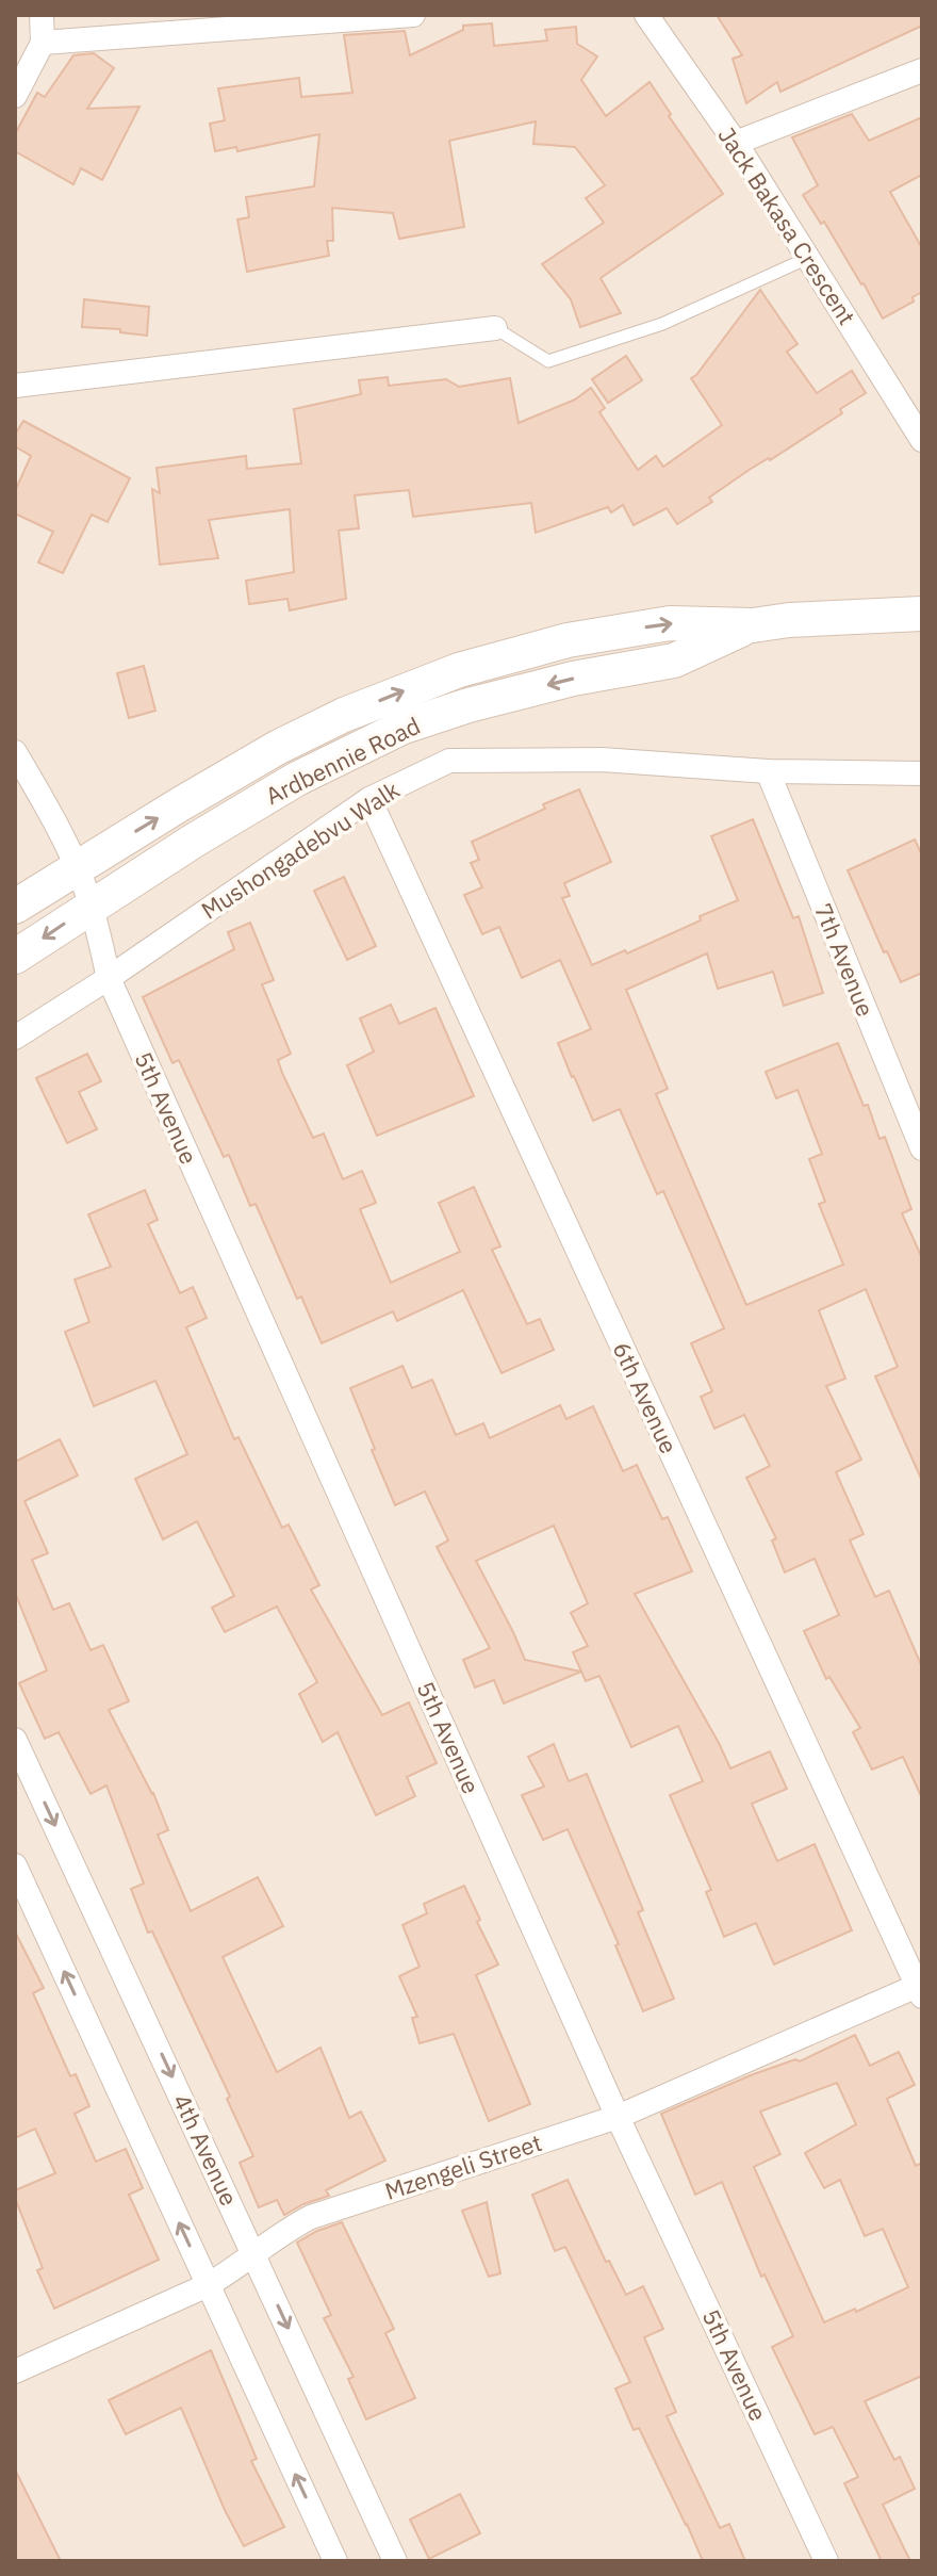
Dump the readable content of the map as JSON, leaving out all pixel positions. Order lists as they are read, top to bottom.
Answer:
{
  "streets": {
    "main road": ["Ardbennie Road"],
    "street": [
      "Jack Bakasa Crescent",
      "Mushongadebvu Walk",
      "7th Avenue",
      "5th Avenue",
      "6th Avenue",
      "4th Avenue",
      "Mzengeli Street"
    ]
  },
  "crossings": [
    ["Ardbennie Road", "5th Avenue"],
    ["Mushongadebvu Walk", "7th Avenue"],
    ["Mushongadebvu Walk", "5th Avenue"],
    ["Mushongadebvu Walk", "6th Avenue"],
    ["5th Avenue", "Mzengeli Street"],
    ["6th Avenue", "Mzengeli Street"],
    ["4th Avenue", "Mzengeli Street"]
  ]
}
